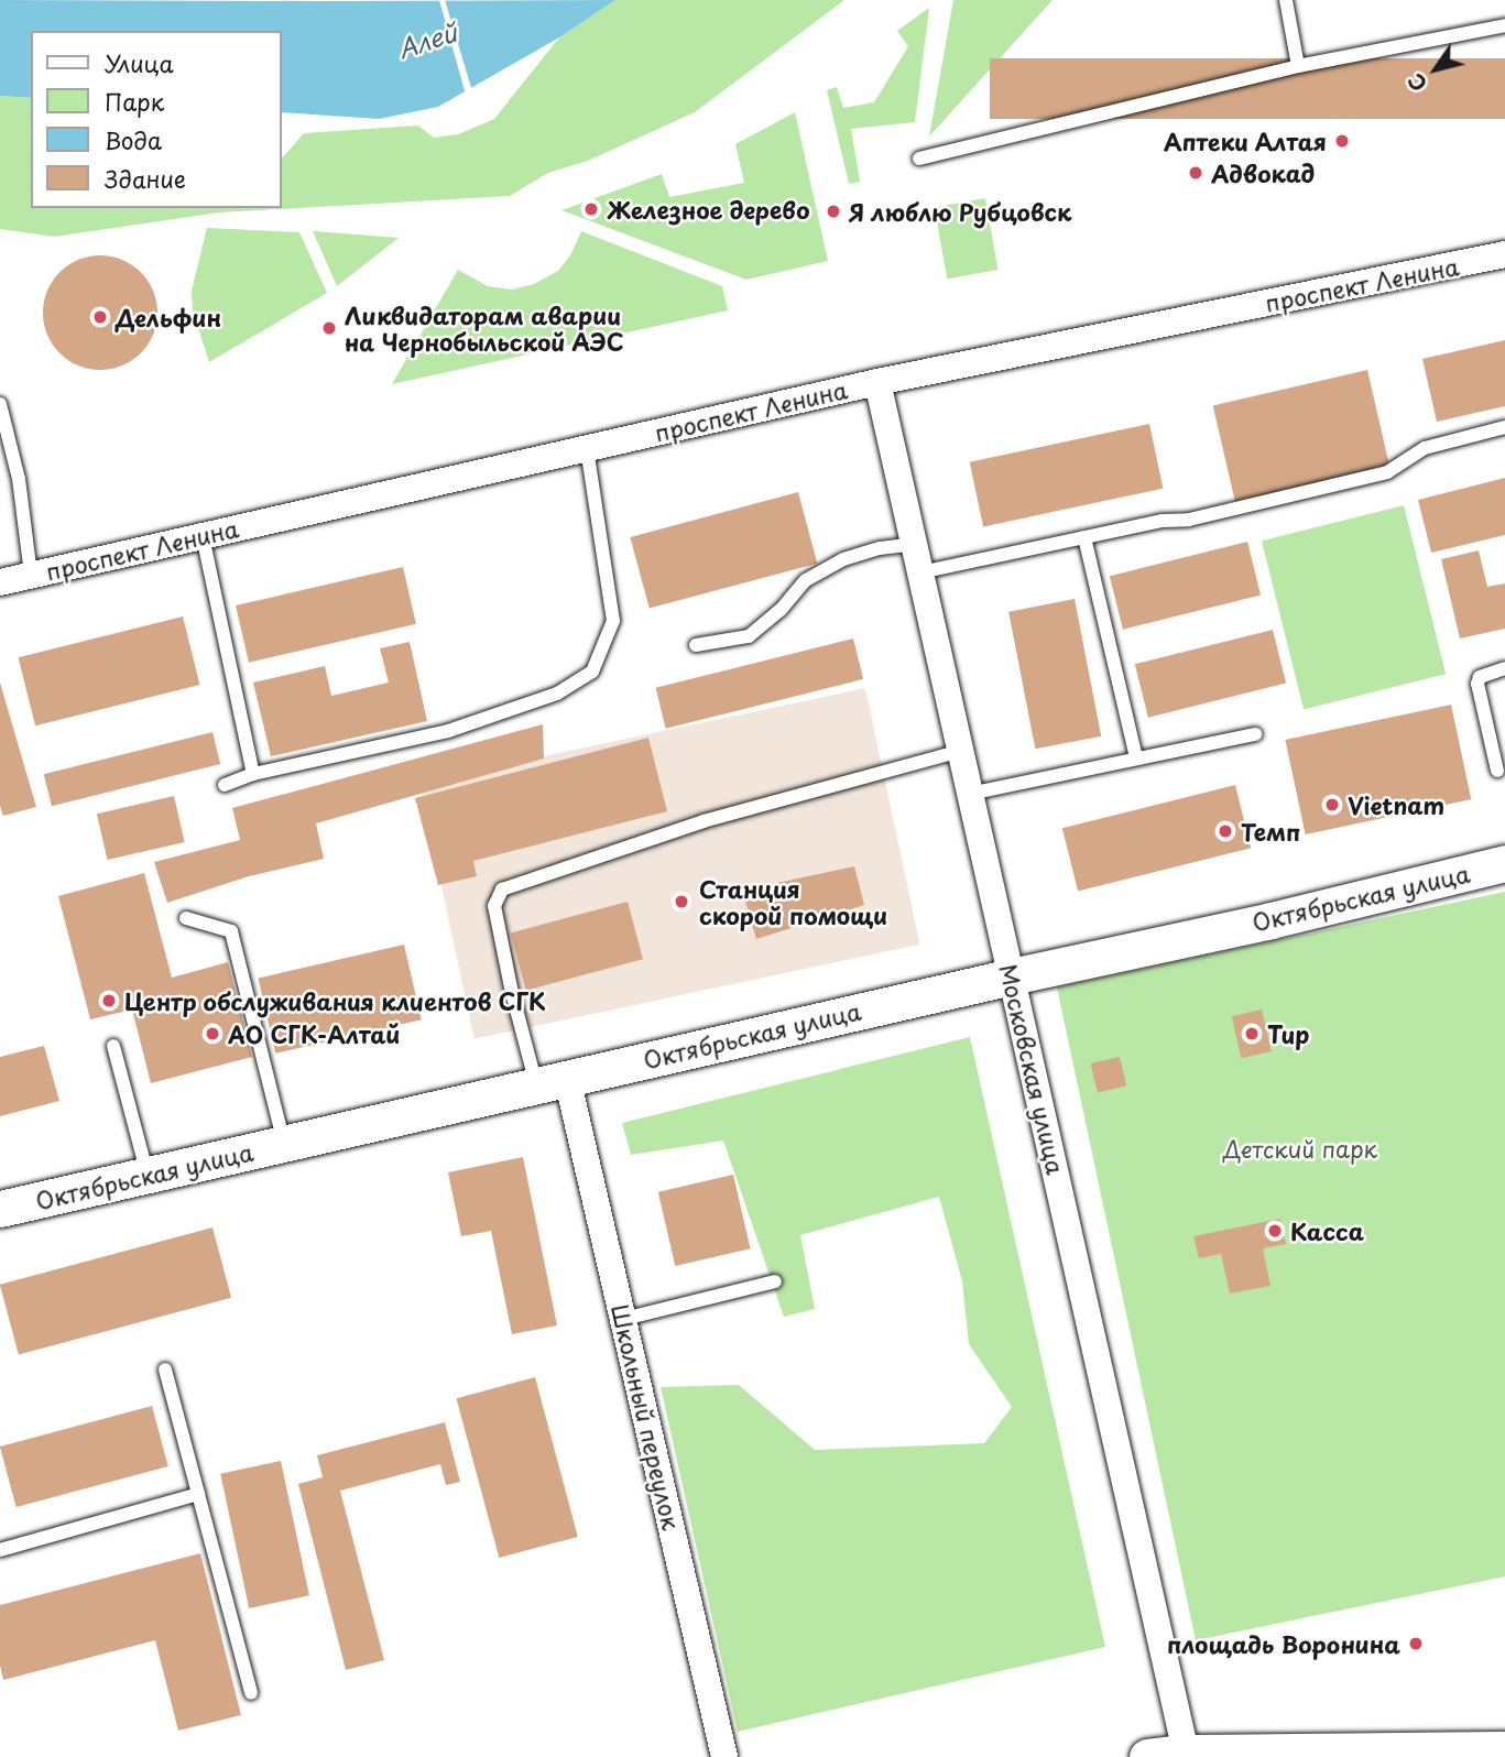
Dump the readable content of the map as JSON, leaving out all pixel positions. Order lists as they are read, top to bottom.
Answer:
{
  "streets": {
    "main road": ["Октябрьская улица"],
    "street": ["проспект Ленина", "Московская улица", "Школьный переулок"]
  },
  "crossings": [
    ["проспект Ленина", "Московская улица"],
    ["Октябрьская улица", "Московская улица"],
    ["Октябрьская улица", "Школьный переулок"]
  ],
  "water": ["Алей"],
  "parks": ["Детский парк"],
  "places": [
    "Аптеки Алтая",
    "Адвокад",
    "Железное дерево",
    "Я люблю Рубцовск",
    "Дельфин",
    "Ликвидаторам аварии на Чернобыльской АЭС",
    "Vietnam",
    "Темп",
    "Станция скорой помощи",
    "Центр обслуживания клиентов СГК",
    "АО СГК-Алтай",
    "Тир",
    "Касса",
    "площадь Воронина"
  ],
  "legend": [
    "Улица",
    "Парк",
    "Вода",
    "Здание"
  ],
  "north": "bottom left"
}
